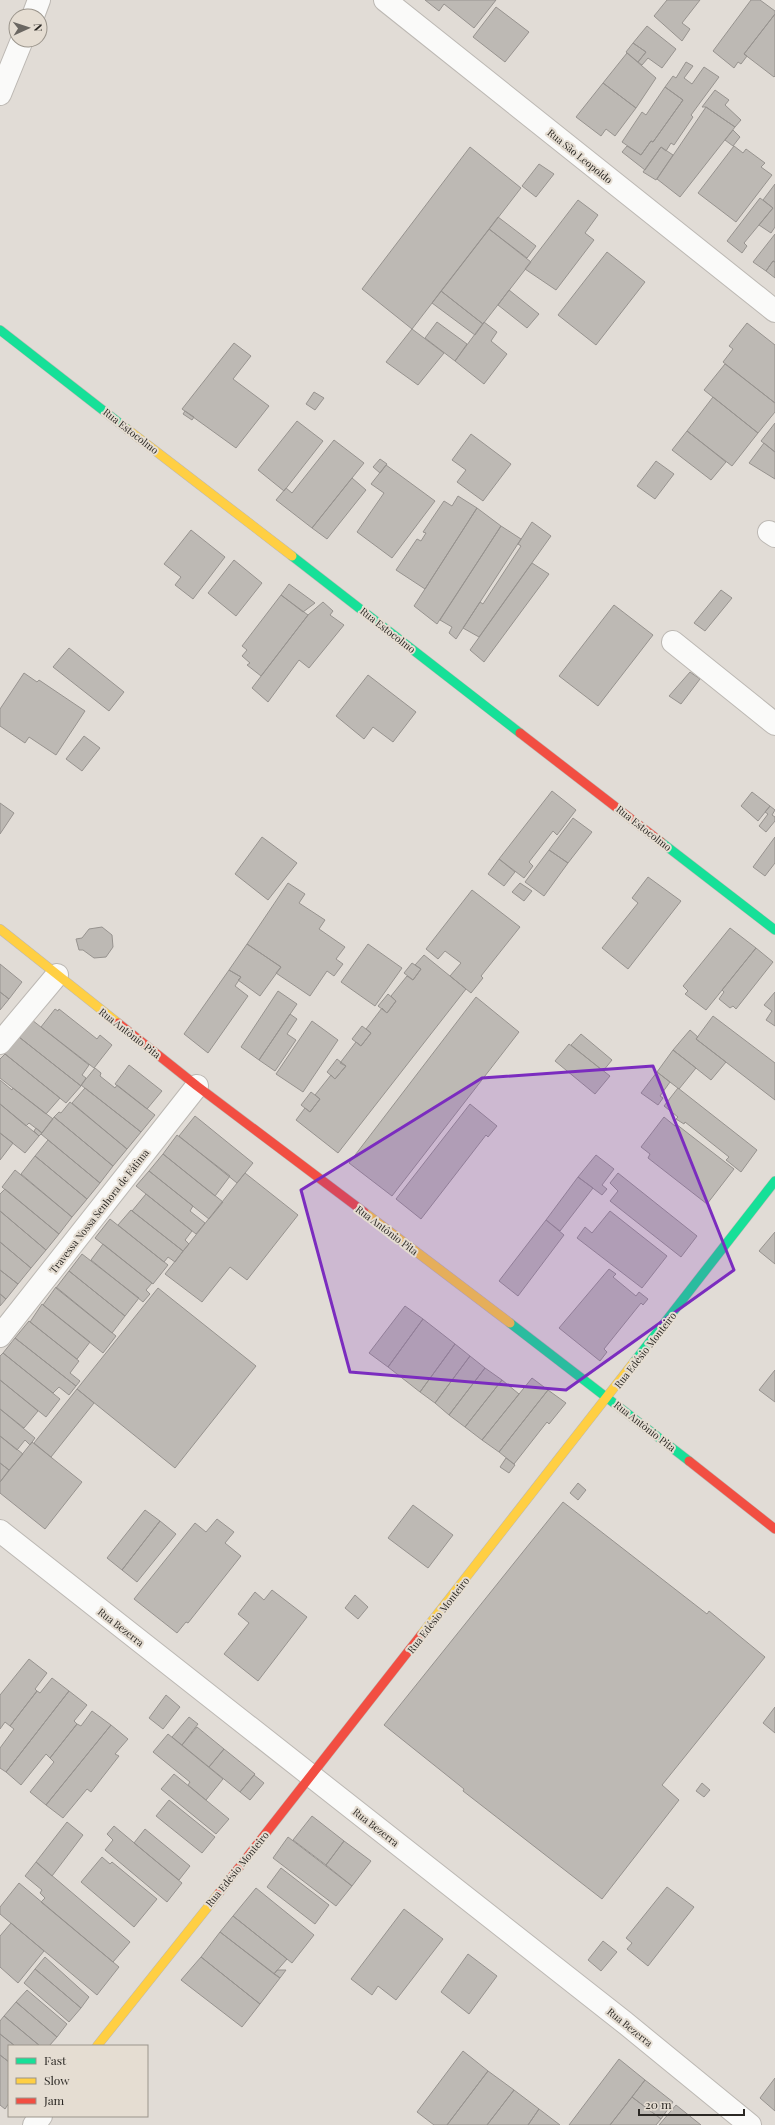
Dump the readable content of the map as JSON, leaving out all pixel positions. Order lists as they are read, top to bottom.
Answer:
{
  "streets": {
    "street": [
      "Rua São Leopoldo",
      "Rua Estocolmo",
      "Rua Antônio Pita",
      "Travessa Nossa Senhora de Fátima",
      "Rua Edésio Monteiro",
      "Rua Bezerra"
    ]
  },
  "crossings": [
    ["Rua Antônio Pita", "Travessa Nossa Senhora de Fátima"],
    ["Rua Antônio Pita", "Rua Edésio Monteiro"],
    ["Rua Edésio Monteiro", "Rua Bezerra"]
  ],
  "legend": ["Fast", "Slow", "Jam"],
  "scale_bar": "20 m",
  "north": "right"
}
